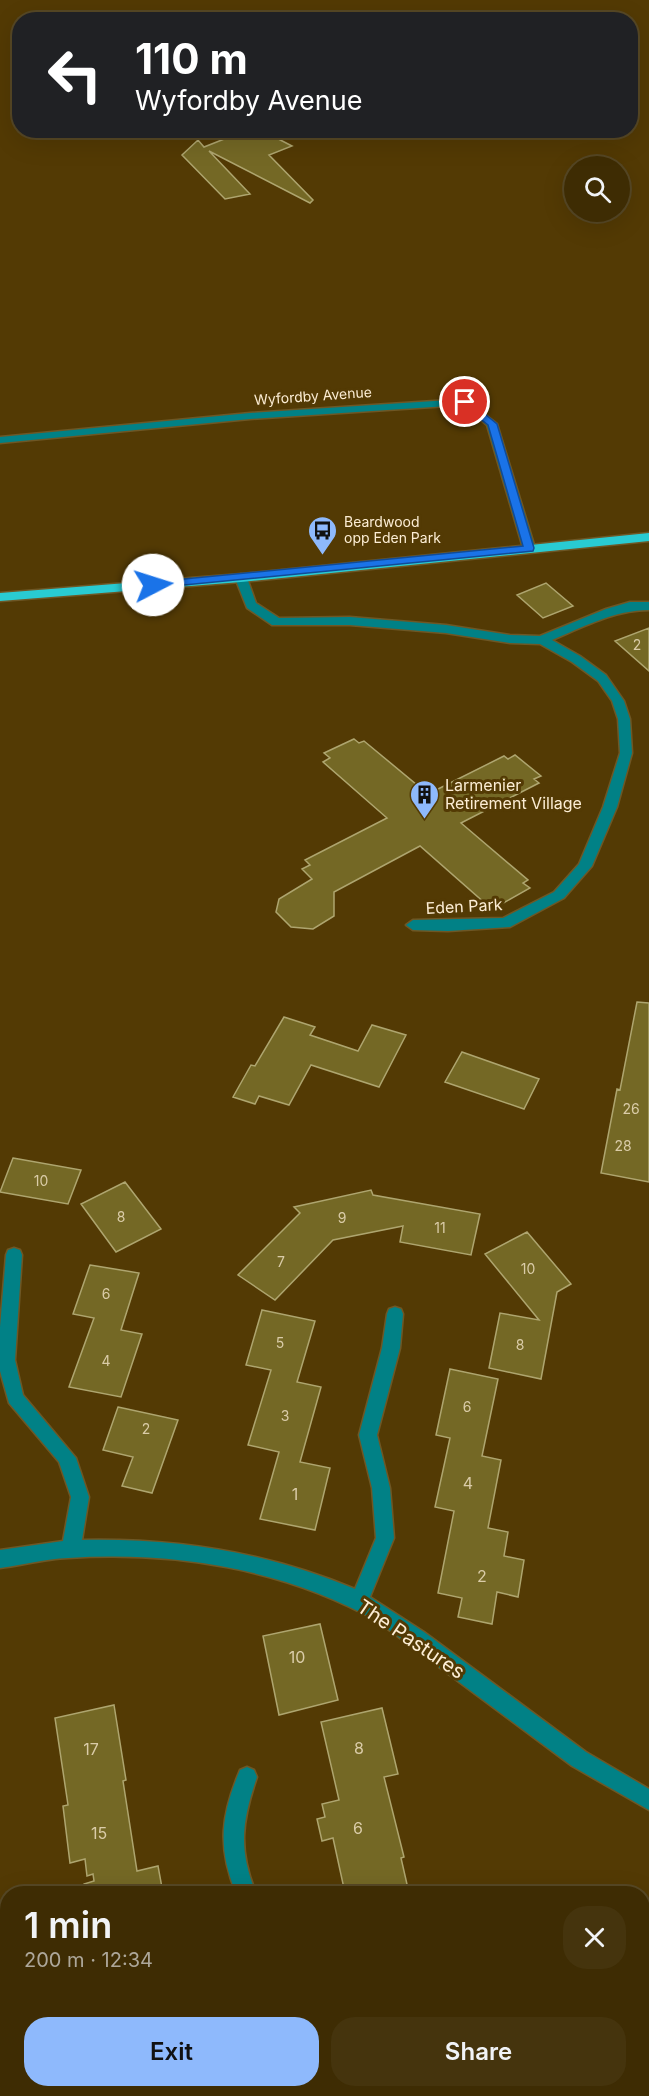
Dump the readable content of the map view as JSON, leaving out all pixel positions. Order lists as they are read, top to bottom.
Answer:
{
  "streets": {
    "street": ["Wyfordby Avenue", "Eden Park", "The Pastures"]
  },
  "places": {
    "bus stop": ["Beardwood opp Eden Park"],
    "building": ["Larmenier Retirement Village"]
  },
  "house_numbers": [
    "2",
    "26",
    "28",
    "10",
    "8",
    "9",
    "11",
    "7",
    "10",
    "6",
    "5",
    "8",
    "4",
    "6",
    "3",
    "2",
    "4",
    "1",
    "2",
    "10",
    "8",
    "17",
    "6",
    "15"
  ],
  "page": {
    "turn": ["110 m", "Wyfordby Avenue"],
    "heading": ["1 min", "200 m · 12:34"],
    "buttons": ["Exit", "Share"]
  }
}
